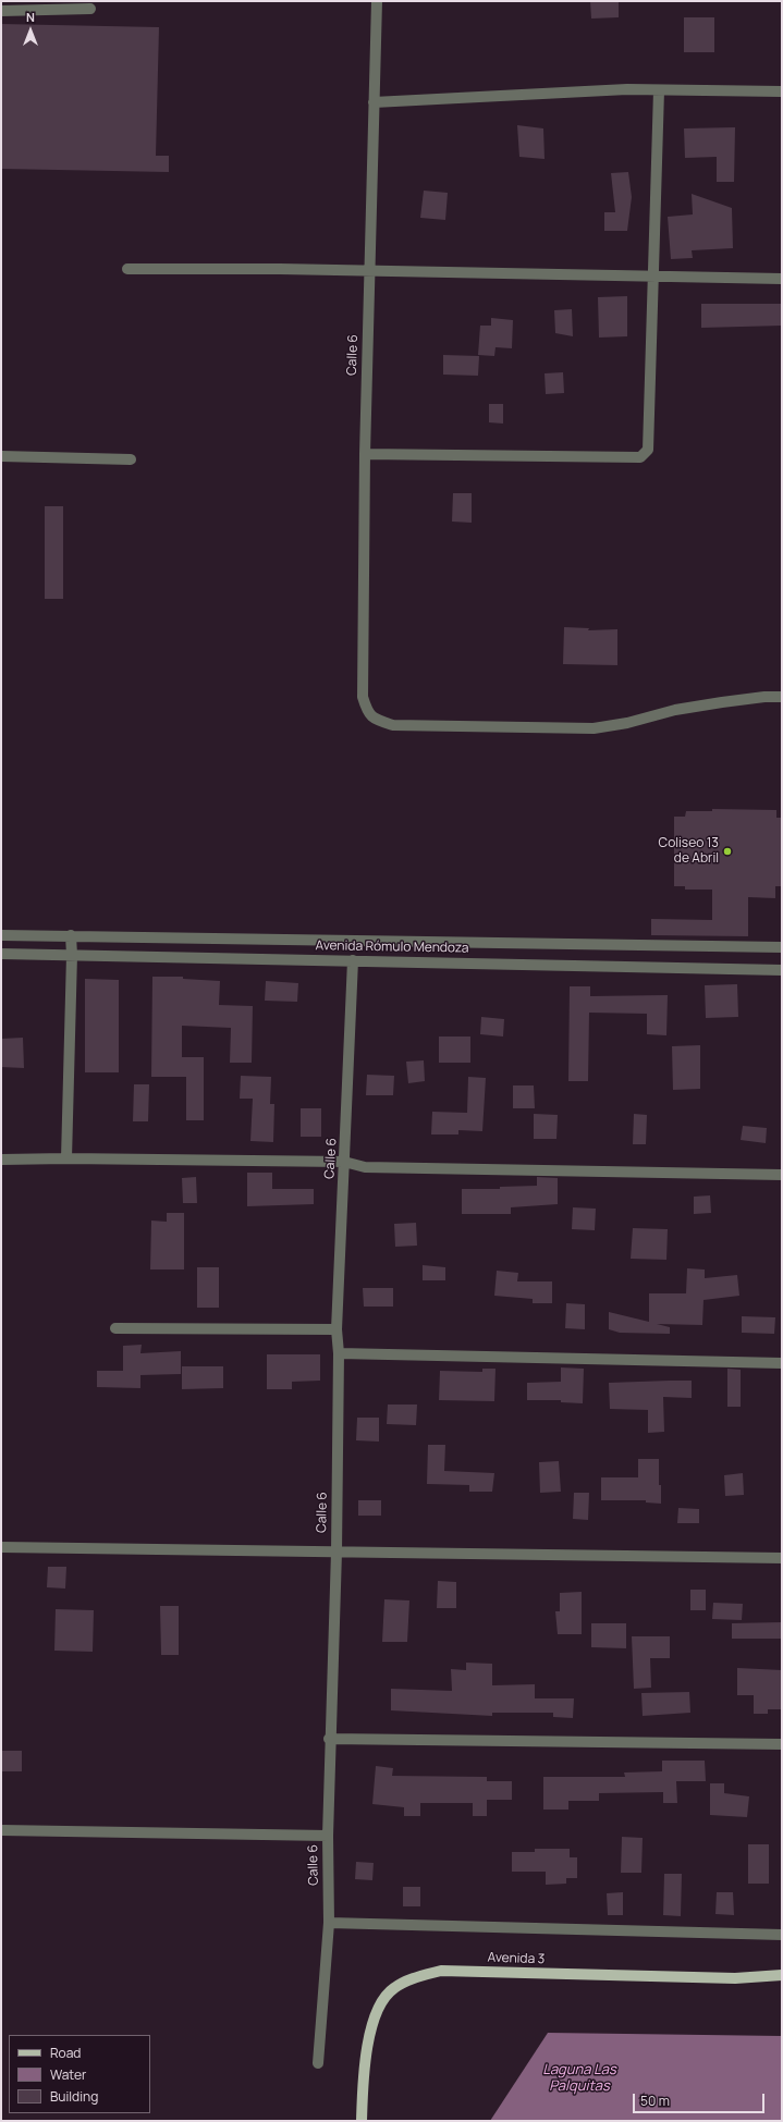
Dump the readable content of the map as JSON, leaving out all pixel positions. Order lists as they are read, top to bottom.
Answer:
{
  "streets": {
    "main road": ["Avenida 3"],
    "street": ["Calle 6", "Avenida Rómulo Mendoza"]
  },
  "crossings": [
    ["Calle 6", "Avenida Rómulo Mendoza"]
  ],
  "water": ["Laguna Las Palquitas"],
  "places": ["Coliseo 13 de Abril"],
  "legend": ["Road", "Water", "Building"],
  "scale_bar": "50 m",
  "north": "top"
}
